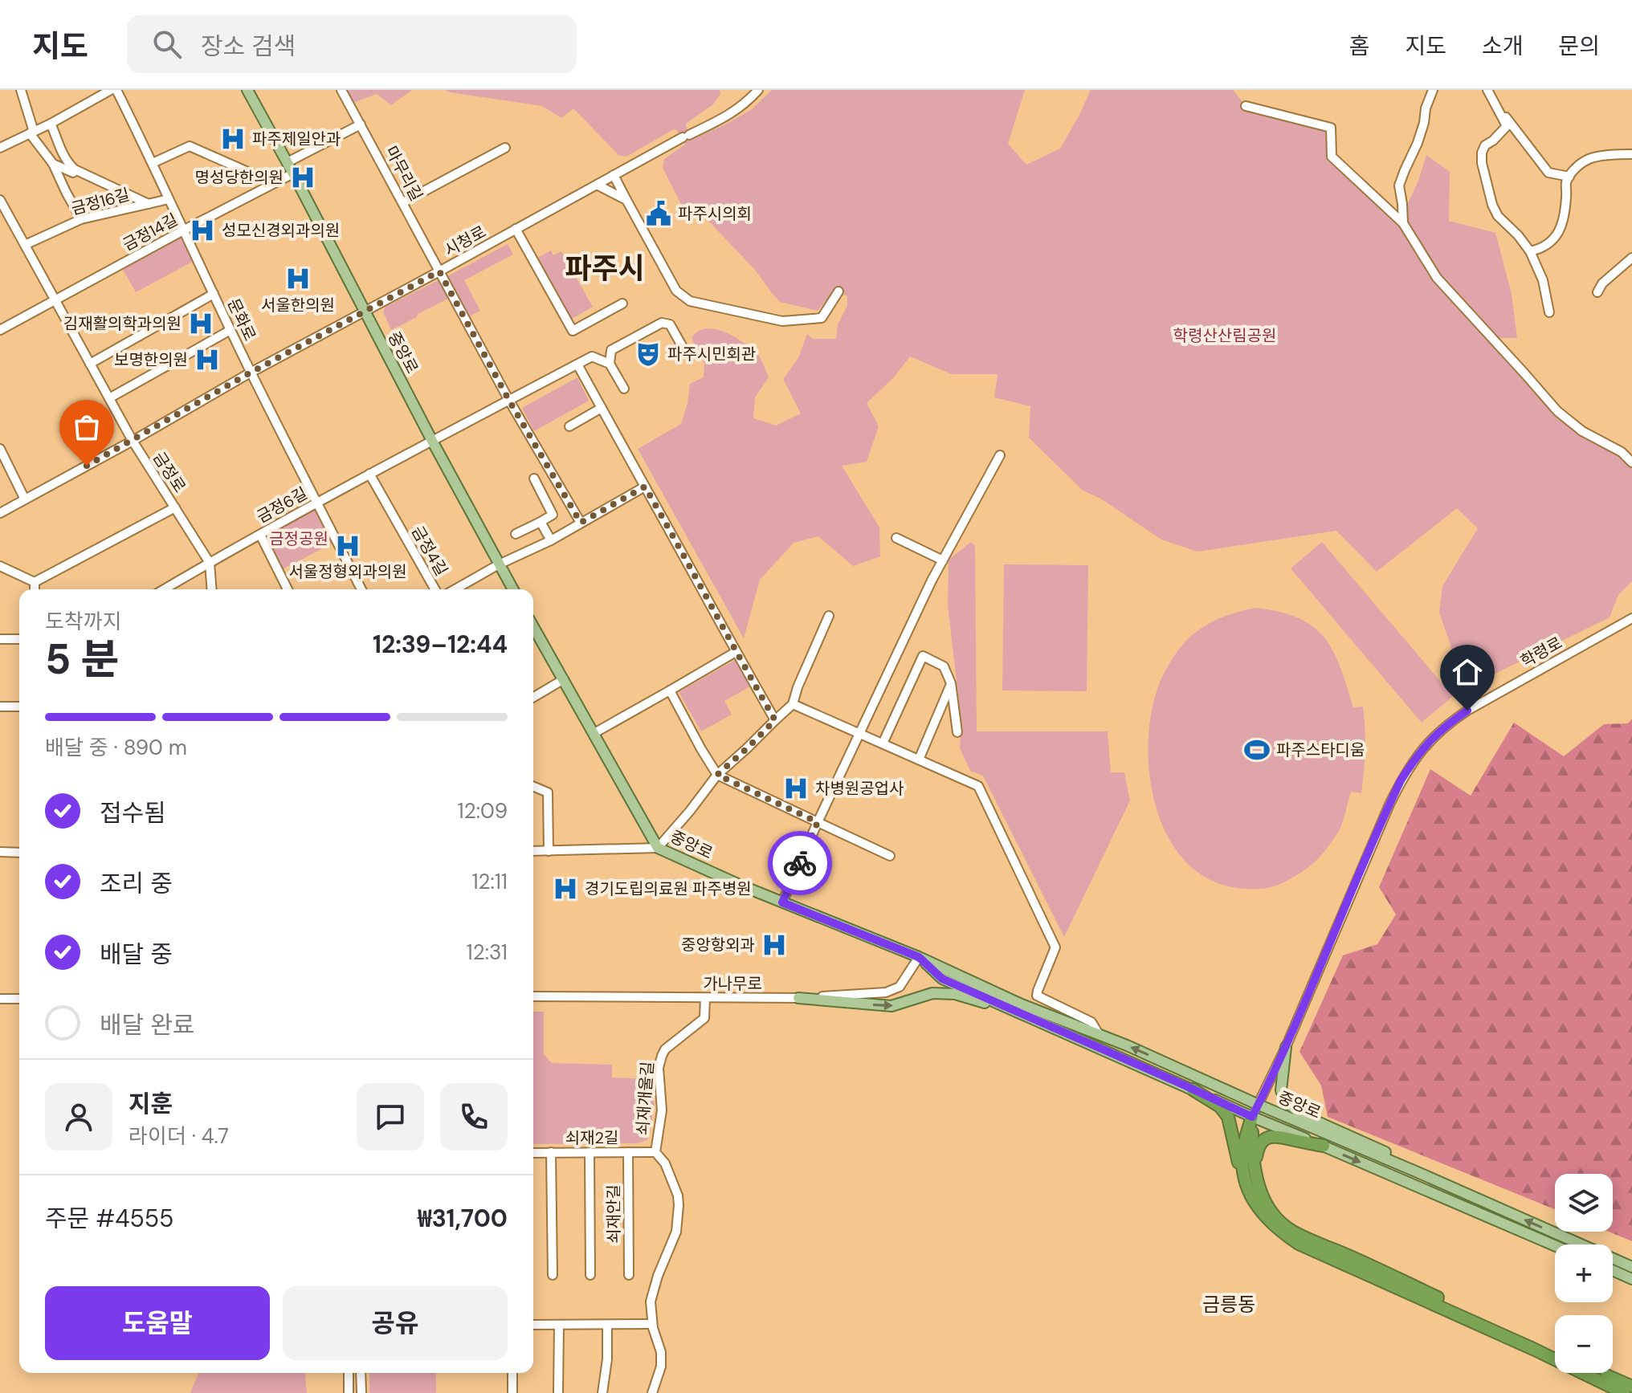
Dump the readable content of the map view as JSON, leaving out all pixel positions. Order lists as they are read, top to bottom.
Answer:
{
  "streets": {
    "main road": ["중앙로"],
    "street": [
      "마무리길",
      "금정16길",
      "금정14길",
      "시청로",
      "문화로",
      "금정로",
      "금정6길",
      "금정4길",
      "학령로",
      "가나무로",
      "쇠재개울길",
      "쇠재2길",
      "쇠재안길"
    ]
  },
  "crossings": [
    ["마무리길", "시청로"],
    ["마무리길", "금정6길"],
    ["마무리길", "금정4길"],
    ["금정16길", "문화로"],
    ["금정16길", "금정로"],
    ["금정14길", "문화로"],
    ["금정14길", "중앙로"],
    ["금정14길", "금정로"],
    ["시청로", "문화로"],
    ["시청로", "중앙로"],
    ["시청로", "금정로"],
    ["문화로", "금정6길"],
    ["중앙로", "금정6길"],
    ["중앙로", "금정4길"],
    ["중앙로", "학령로"],
    ["중앙로", "가나무로"],
    ["금정로", "금정6길"],
    ["금정6길", "금정4길"],
    ["가나무로", "쇠재개울길"],
    ["쇠재개울길", "쇠재2길"],
    ["쇠재2길", "쇠재안길"]
  ],
  "districts": ["파주시", "금릉동"],
  "parks": ["학령산산림공원", "금정공원"],
  "places": {
    "hospital": [
      "파주제일안과",
      "명성당한의원",
      "성모신경외과의원",
      "서울한의원",
      "김재활의학과의원",
      "보명한의원",
      "서울정형외과의원",
      "차병원공업사",
      "경기도립의료원 파주병원",
      "중앙항외과"
    ],
    "public building": ["파주시의회"],
    "theatre": ["파주시민회관"],
    "sports": ["파주스타디움"]
  },
  "page": {
    "header": "지도",
    "search": "장소 검색",
    "nav": [
      "홈",
      "지도",
      "소개",
      "문의"
    ],
    "heading": ["5 분", "도착까지", "12:39–12:44"],
    "panel": [
      "지훈",
      "라이더 · 4.7",
      "주문 #4555",
      "₩31,700"
    ],
    "bar": "배달 중 · 890 m",
    "list": [
      ["접수됨", "12:09"],
      ["조리 중", "12:11"],
      ["배달 중", "12:31"],
      "배달 완료"
    ],
    "map_buttons": ["+", "−"],
    "buttons": ["도움말", "공유"]
  }
}
